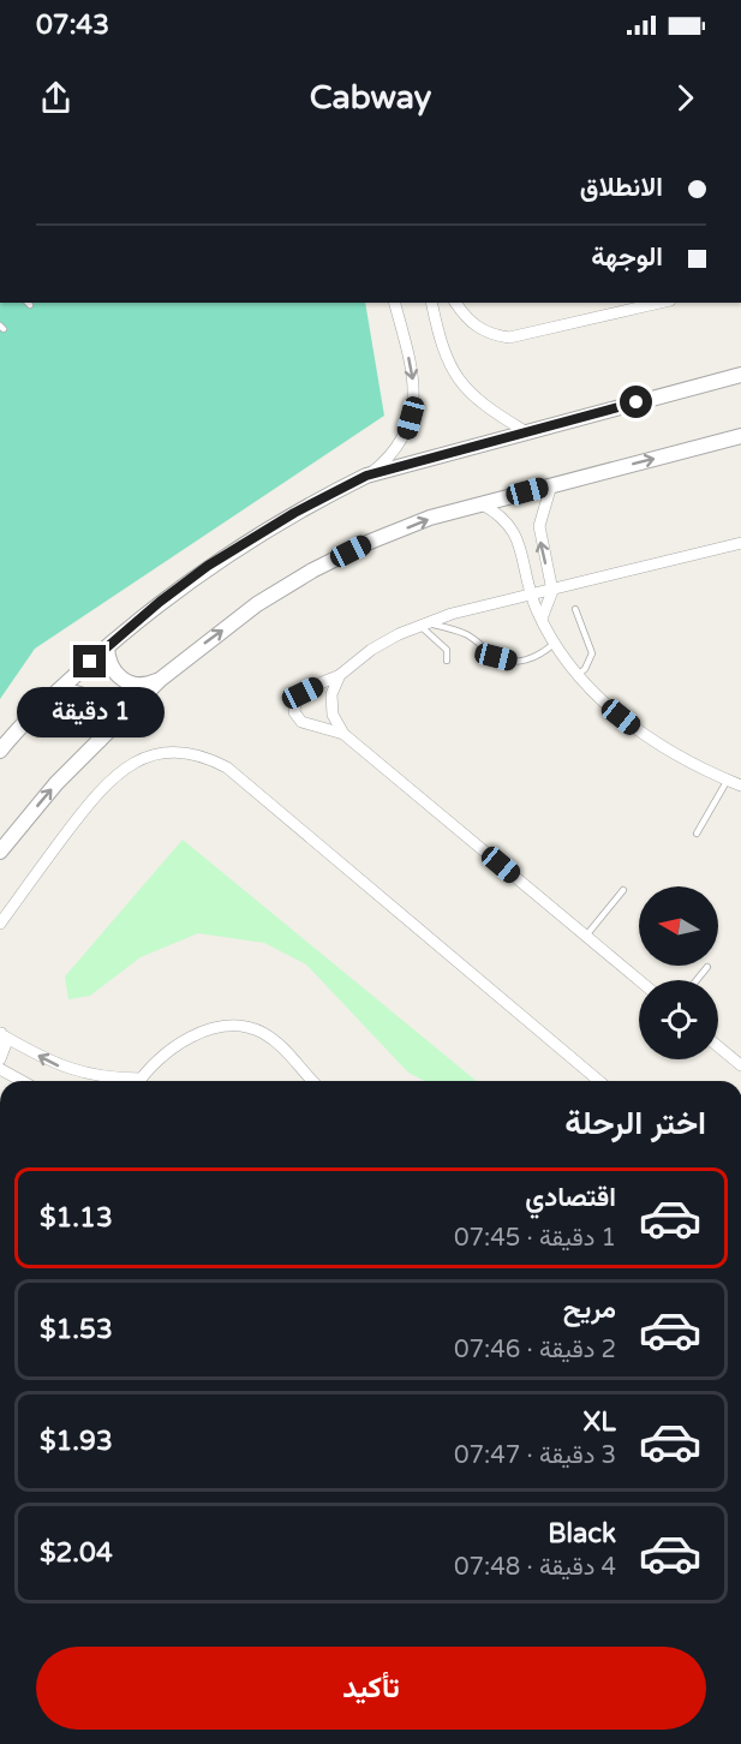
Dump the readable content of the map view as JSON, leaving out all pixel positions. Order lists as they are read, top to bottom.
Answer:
{
  "north": "left",
  "page": {
    "status": "07:43",
    "header": "Cabway",
    "banner": ["الانطلاق", "الوجهة"],
    "bubble": "1 دقيقة",
    "heading": "اختر الرحلة",
    "list": [
      {
        "name": "اقتصادي",
        "note": "1 دقيقة · 07:45",
        "value": "$1.13"
      },
      {
        "name": "مريح",
        "note": "2 دقيقة · 07:46",
        "value": "$1.53"
      },
      {
        "name": "XL",
        "note": "3 دقيقة · 07:47",
        "value": "$1.93"
      },
      {
        "name": "Black",
        "note": "4 دقيقة · 07:48",
        "value": "$2.04"
      }
    ],
    "buttons": "تأكيد"
  }
}
